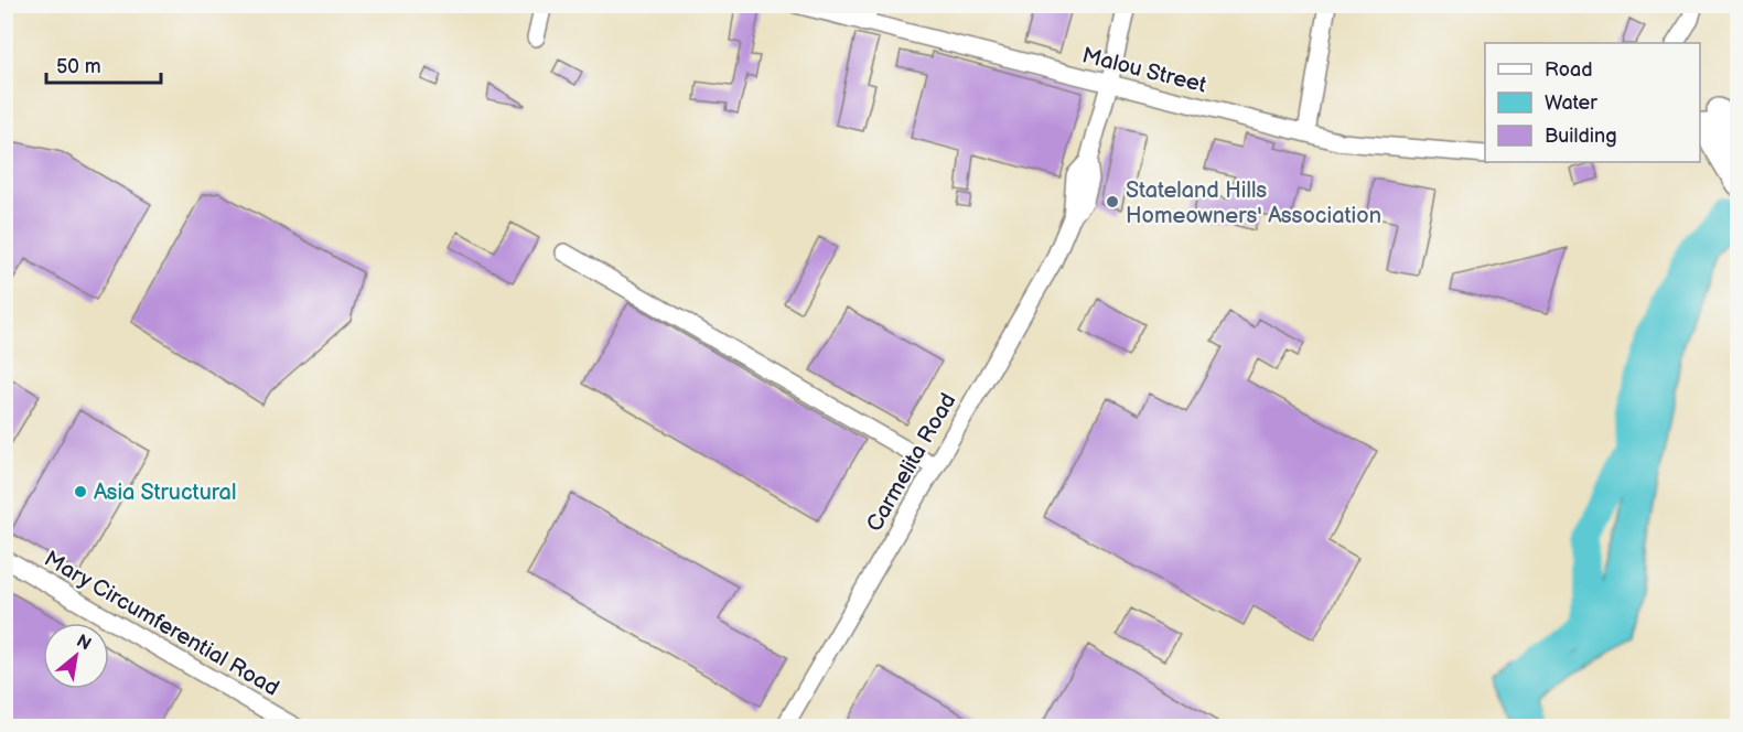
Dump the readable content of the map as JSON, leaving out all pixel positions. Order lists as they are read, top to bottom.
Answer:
{
  "streets": {
    "street": ["Malou Street", "Carmelita Road", "Mary Circumferential Road"]
  },
  "crossings": [
    ["Malou Street", "Carmelita Road"]
  ],
  "places": ["Stateland Hills Homeowners' Association", "Asia Structural"],
  "legend": ["Road", "Water", "Building"],
  "scale_bar": "50 m",
  "north": "top right"
}
